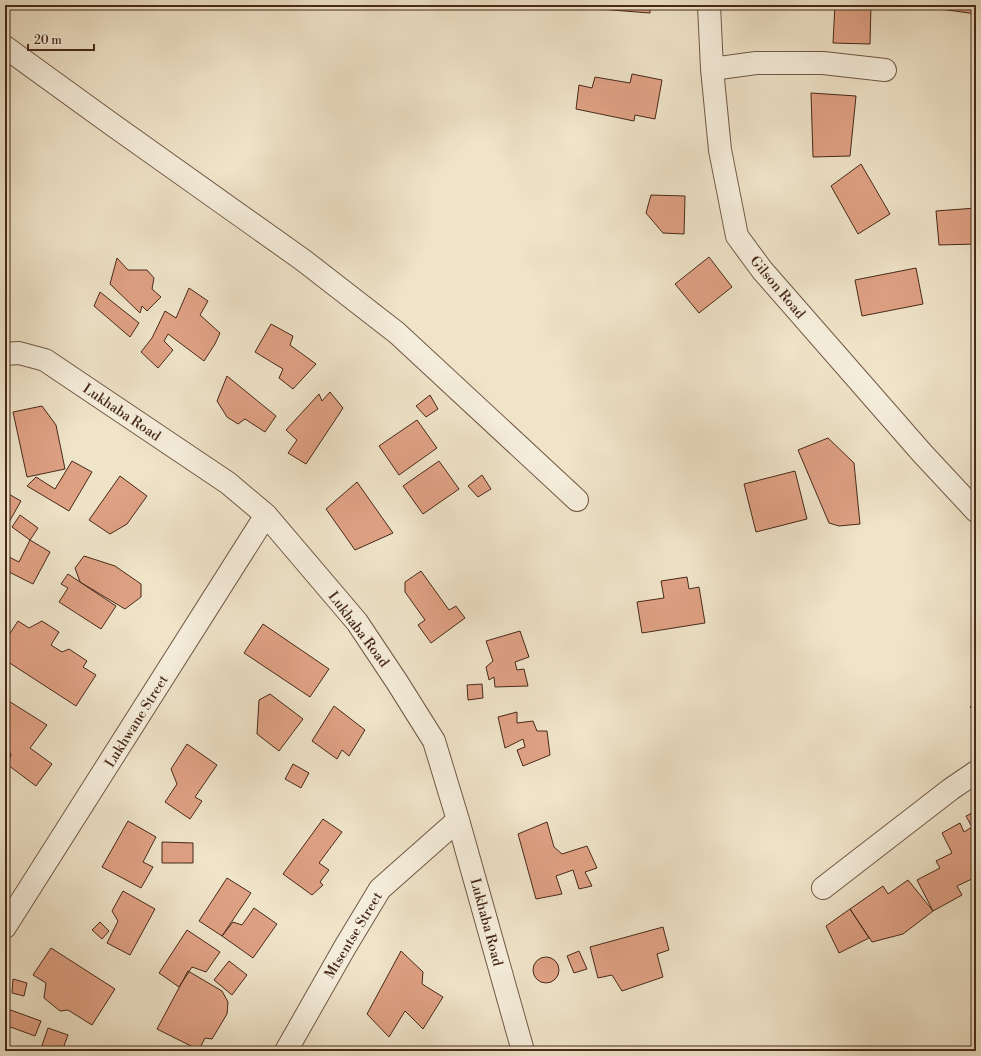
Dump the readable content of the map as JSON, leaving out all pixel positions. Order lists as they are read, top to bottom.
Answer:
{
  "streets": {
    "street": [
      "Gilson Road",
      "Lukhaba Road",
      "Lukhwane Street",
      "Mtsentse Street"
    ]
  },
  "crossings": [
    ["Lukhaba Road", "Lukhwane Street"],
    ["Lukhaba Road", "Mtsentse Street"]
  ],
  "scale_bar": "20 m"
}
